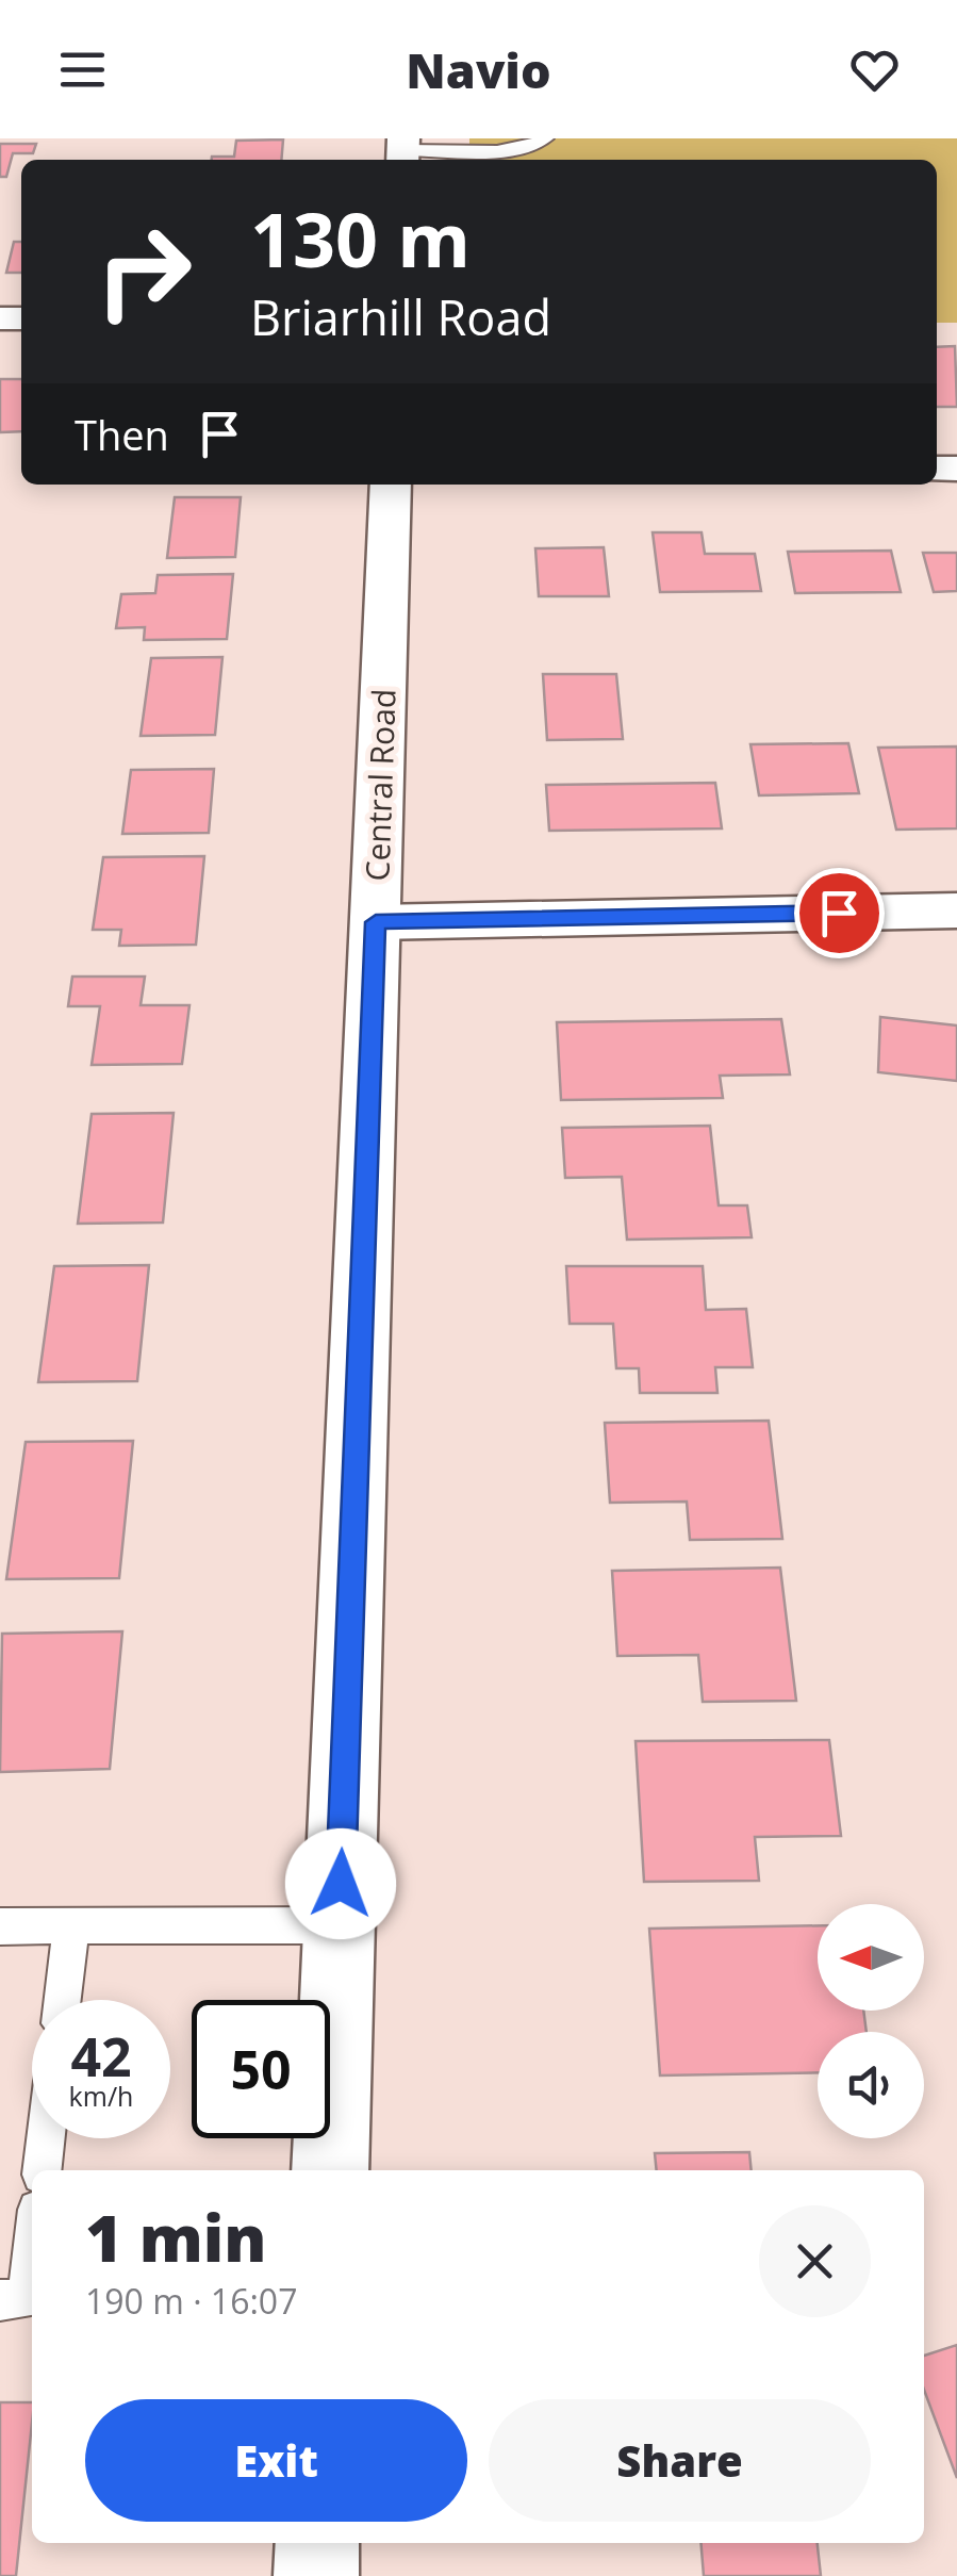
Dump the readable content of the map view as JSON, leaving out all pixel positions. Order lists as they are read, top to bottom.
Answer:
{
  "streets": {
    "main road": ["Central Road"]
  },
  "north": "left",
  "page": {
    "header": "Navio",
    "turn": ["130 m", "Briarhill Road"],
    "then": "Then",
    "speed": "42 km/h",
    "limit": "50",
    "heading": ["1 min", "190 m · 16:07"],
    "buttons": ["Exit", "Share"]
  }
}
